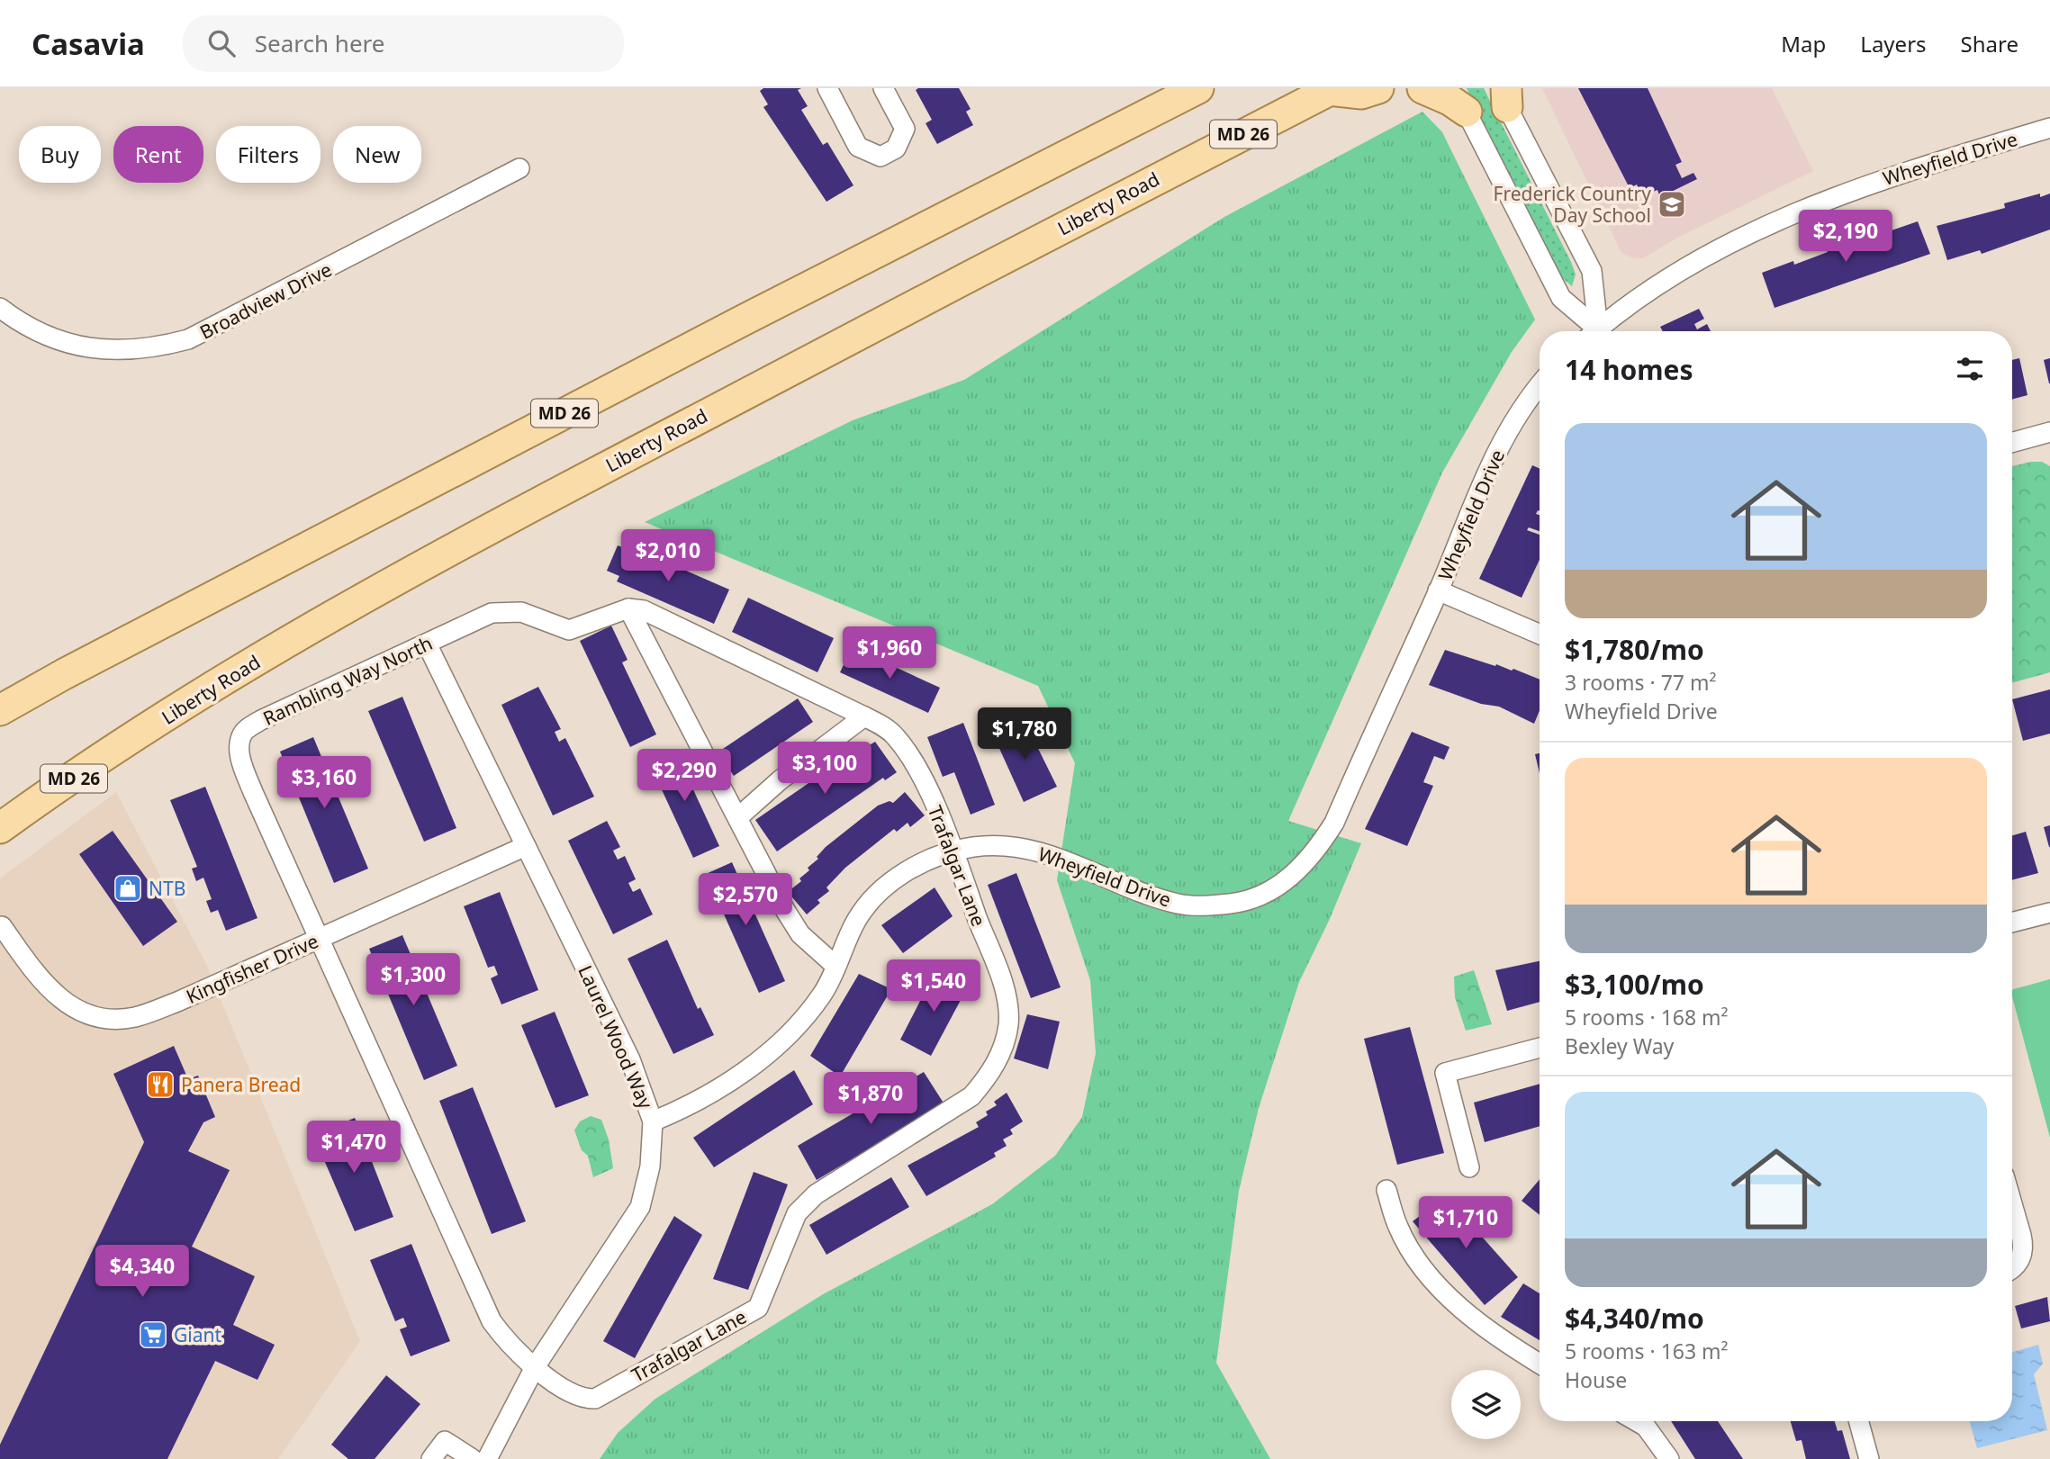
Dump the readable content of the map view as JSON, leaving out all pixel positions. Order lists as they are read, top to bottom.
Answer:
{
  "streets": {
    "main road": ["MD 26", "Liberty Road"],
    "street": [
      "Wheyfield Drive",
      "Broadview Drive",
      "Rambling Way North",
      "Trafalgar Lane",
      "Kingfisher Drive",
      "Laurel Wood Way"
    ]
  },
  "crossings": [
    ["Wheyfield Drive", "Trafalgar Lane"],
    ["Wheyfield Drive", "Laurel Wood Way"],
    ["Rambling Way North", "Trafalgar Lane"],
    ["Rambling Way North", "Kingfisher Drive"],
    ["Rambling Way North", "Laurel Wood Way"],
    ["Trafalgar Lane", "Kingfisher Drive"],
    ["Trafalgar Lane", "Laurel Wood Way"],
    ["Kingfisher Drive", "Laurel Wood Way"]
  ],
  "places": {
    "school or university": ["Frederick Country Day School"],
    "shop": ["NTB"],
    "restaurant": ["Panera Bread"],
    "supermarket": ["Giant"]
  },
  "page": {
    "header": "Casavia",
    "search": "Search here",
    "nav": ["Map", "Layers", "Share"],
    "chip": [
      "Buy",
      "Rent",
      "Filters",
      "New"
    ],
    "price": [
      "$2,190",
      "$2,010",
      "$1,960",
      "$1,780",
      "$3,100",
      "$2,290",
      "$3,160",
      "$2,570",
      "$1,300",
      "$1,540",
      "$1,870",
      "$1,470",
      "$1,710",
      "$4,340"
    ],
    "heading": "14 homes",
    "list": [
      {
        "name": "$1,780/mo",
        "note": "3 rooms · 77 m² · Wheyfield Drive"
      },
      {
        "name": "$3,100/mo",
        "note": "5 rooms · 168 m² · Bexley Way"
      },
      {
        "name": "$4,340/mo",
        "note": "5 rooms · 163 m² · House"
      }
    ]
  }
}
